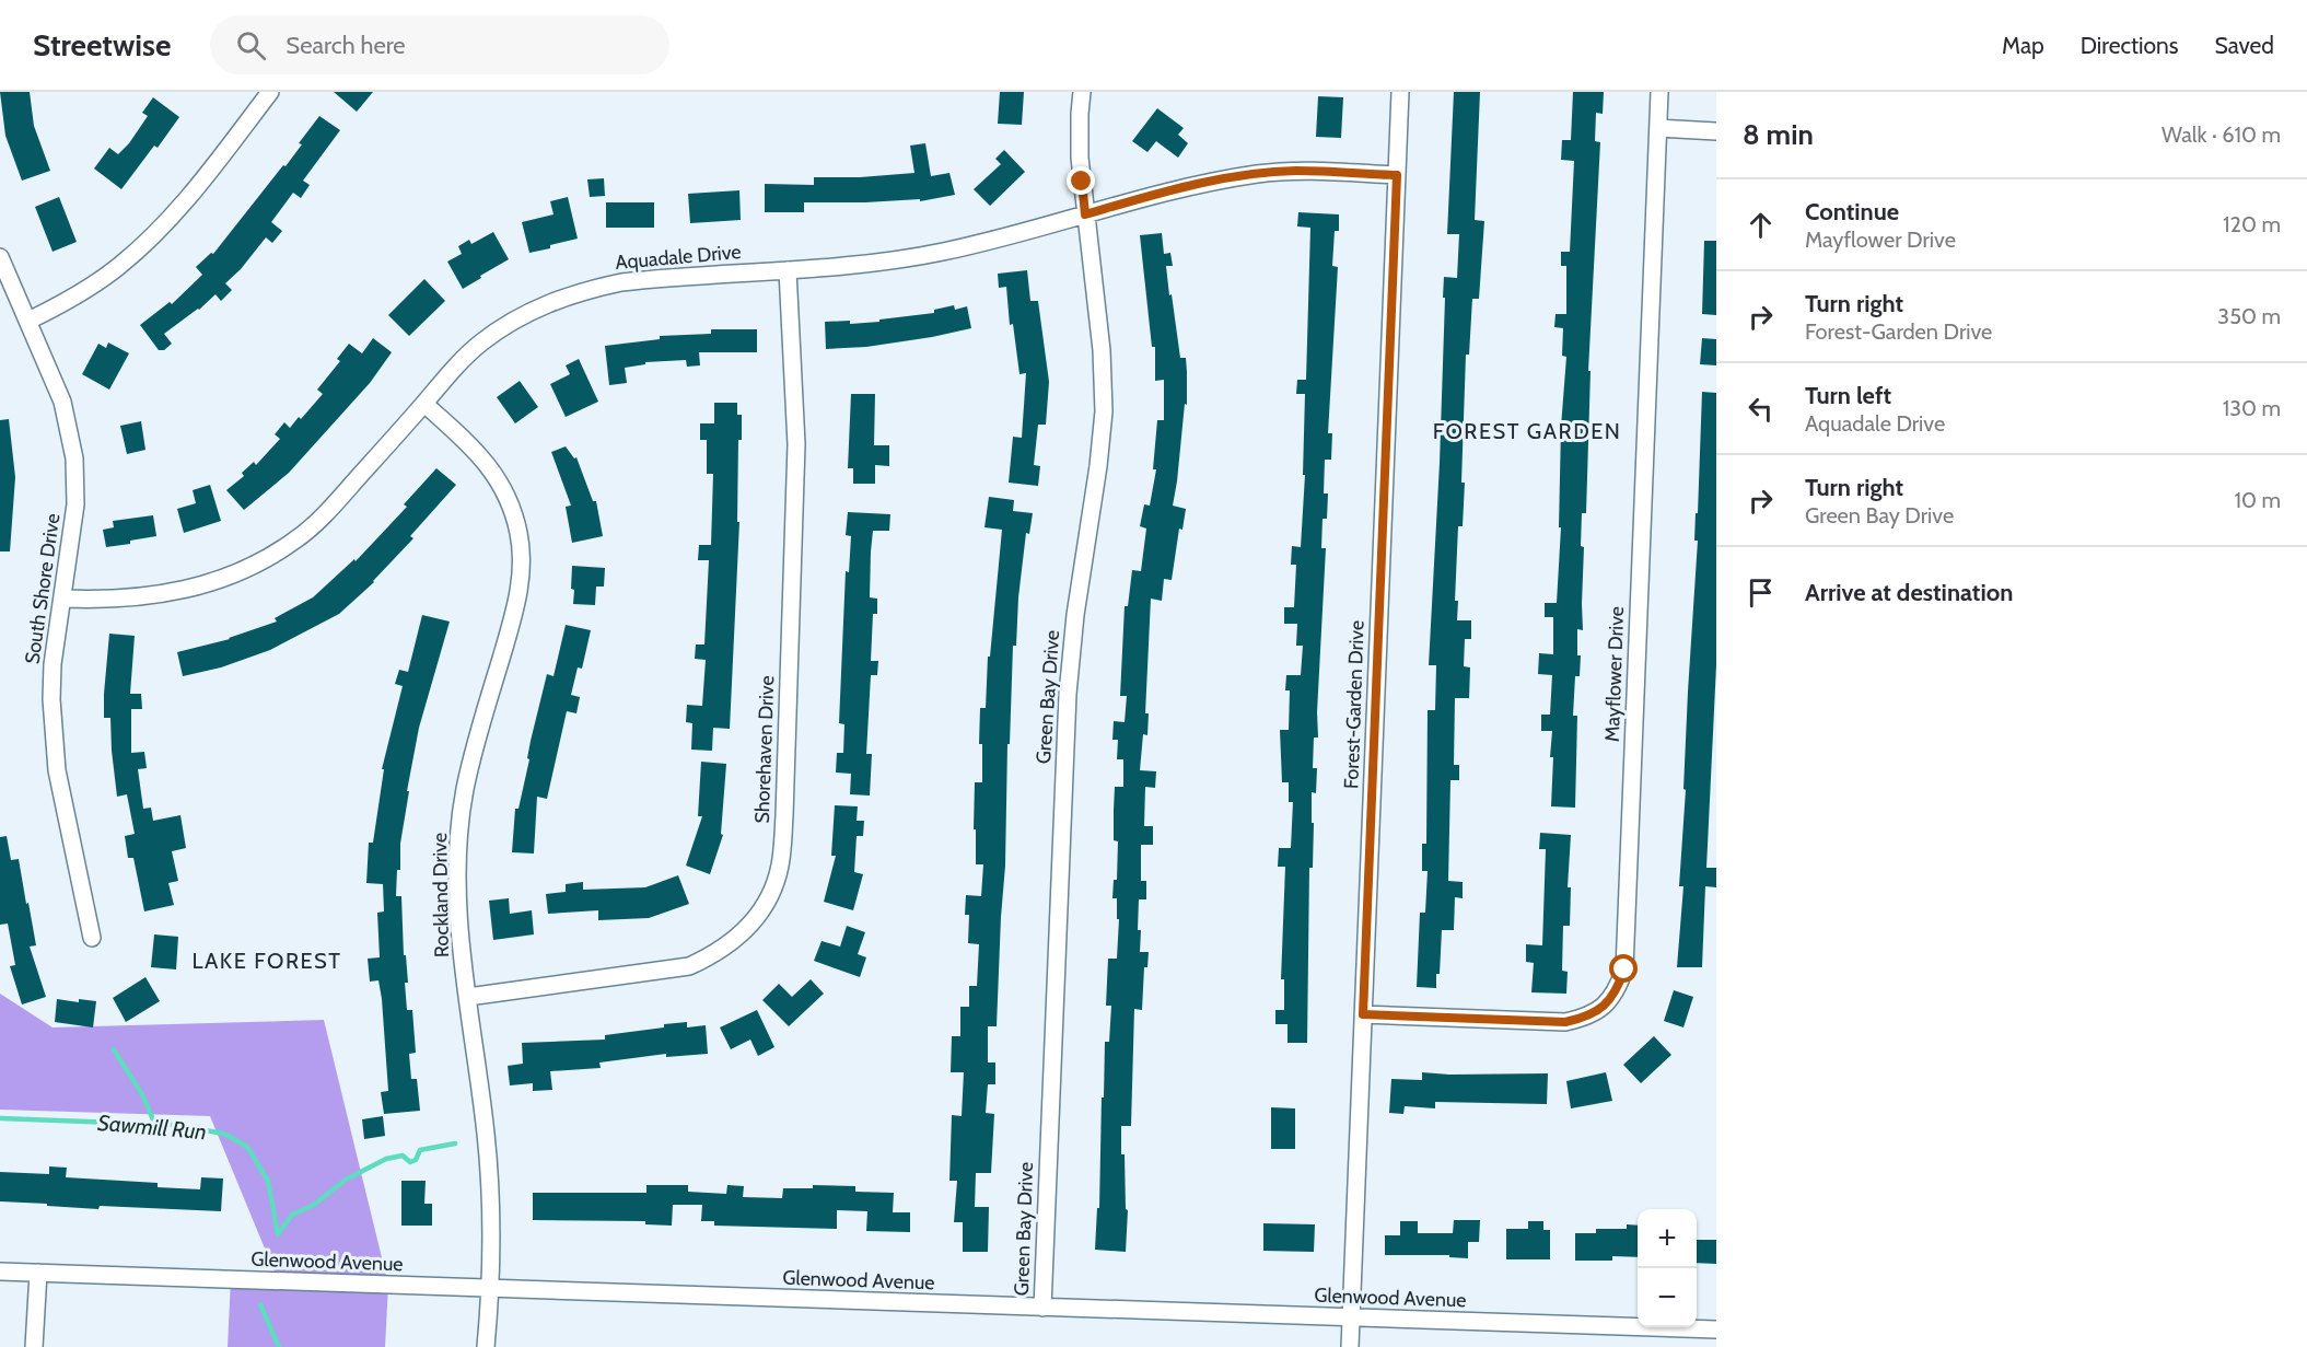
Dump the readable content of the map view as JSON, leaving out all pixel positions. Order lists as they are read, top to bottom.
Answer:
{
  "streets": {
    "street": [
      "Aquadale Drive",
      "South Shore Drive",
      "Mayflower Drive",
      "Green Bay Drive",
      "Forest-Garden Drive",
      "Shorehaven Drive",
      "Rockland Drive",
      "Glenwood Avenue"
    ]
  },
  "crossings": [
    ["Aquadale Drive", "South Shore Drive"],
    ["Aquadale Drive", "Green Bay Drive"],
    ["Aquadale Drive", "Forest-Garden Drive"],
    ["Aquadale Drive", "Shorehaven Drive"],
    ["Aquadale Drive", "Rockland Drive"],
    ["Mayflower Drive", "Forest-Garden Drive"],
    ["Green Bay Drive", "Glenwood Avenue"],
    ["Forest-Garden Drive", "Glenwood Avenue"],
    ["Shorehaven Drive", "Rockland Drive"],
    ["Rockland Drive", "Glenwood Avenue"]
  ],
  "districts": ["FOREST GARDEN", "LAKE FOREST"],
  "water": ["Sawmill Run"],
  "page": {
    "header": "Streetwise",
    "search": "Search here",
    "nav": ["Map", "Directions", "Saved"],
    "heading": ["8 min", "Walk · 610 m"],
    "list": [
      ["Continue", "Mayflower Drive", "120 m"],
      ["Turn right", "Forest-Garden Drive", "350 m"],
      ["Turn left", "Aquadale Drive", "130 m"],
      ["Turn right", "Green Bay Drive", "10 m"],
      "Arrive at destination"
    ],
    "map_buttons": ["+", "−"]
  }
}
